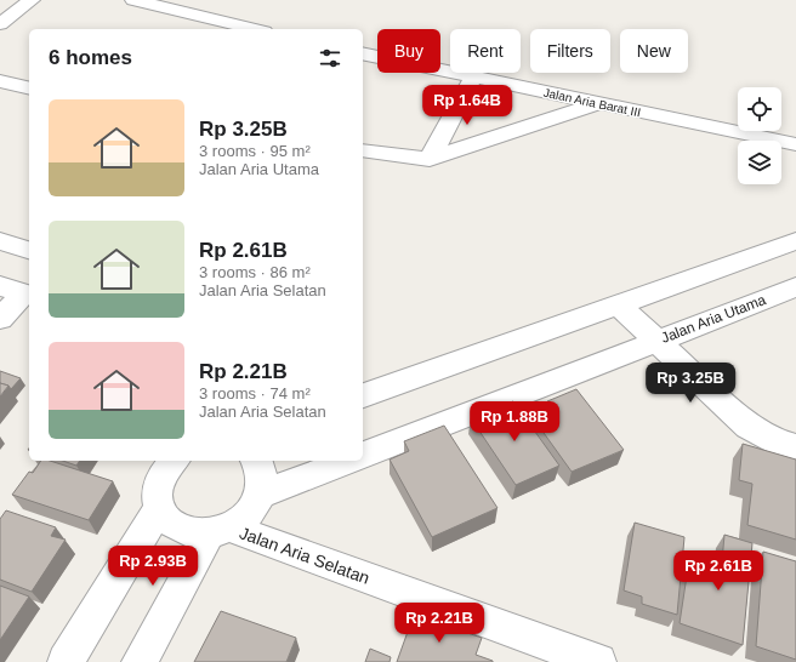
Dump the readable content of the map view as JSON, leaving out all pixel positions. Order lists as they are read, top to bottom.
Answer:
{
  "streets": {
    "street": ["Jalan Aria Barat III", "Jalan Aria Utama", "Jalan Aria Selatan"]
  },
  "page": {
    "chip": [
      "Buy",
      "Rent",
      "Filters",
      "New"
    ],
    "heading": "6 homes",
    "price": [
      "Rp 1.64B",
      "Rp 3.25B",
      "Rp 1.88B",
      "Rp 2.93B",
      "Rp 2.61B",
      "Rp 2.21B"
    ],
    "list": [
      {
        "name": "Rp 3.25B",
        "note": "3 rooms · 95 m² · Jalan Aria Utama"
      },
      {
        "name": "Rp 2.61B",
        "note": "3 rooms · 86 m² · Jalan Aria Selatan"
      },
      {
        "name": "Rp 2.21B",
        "note": "3 rooms · 74 m² · Jalan Aria Selatan"
      }
    ]
  }
}
